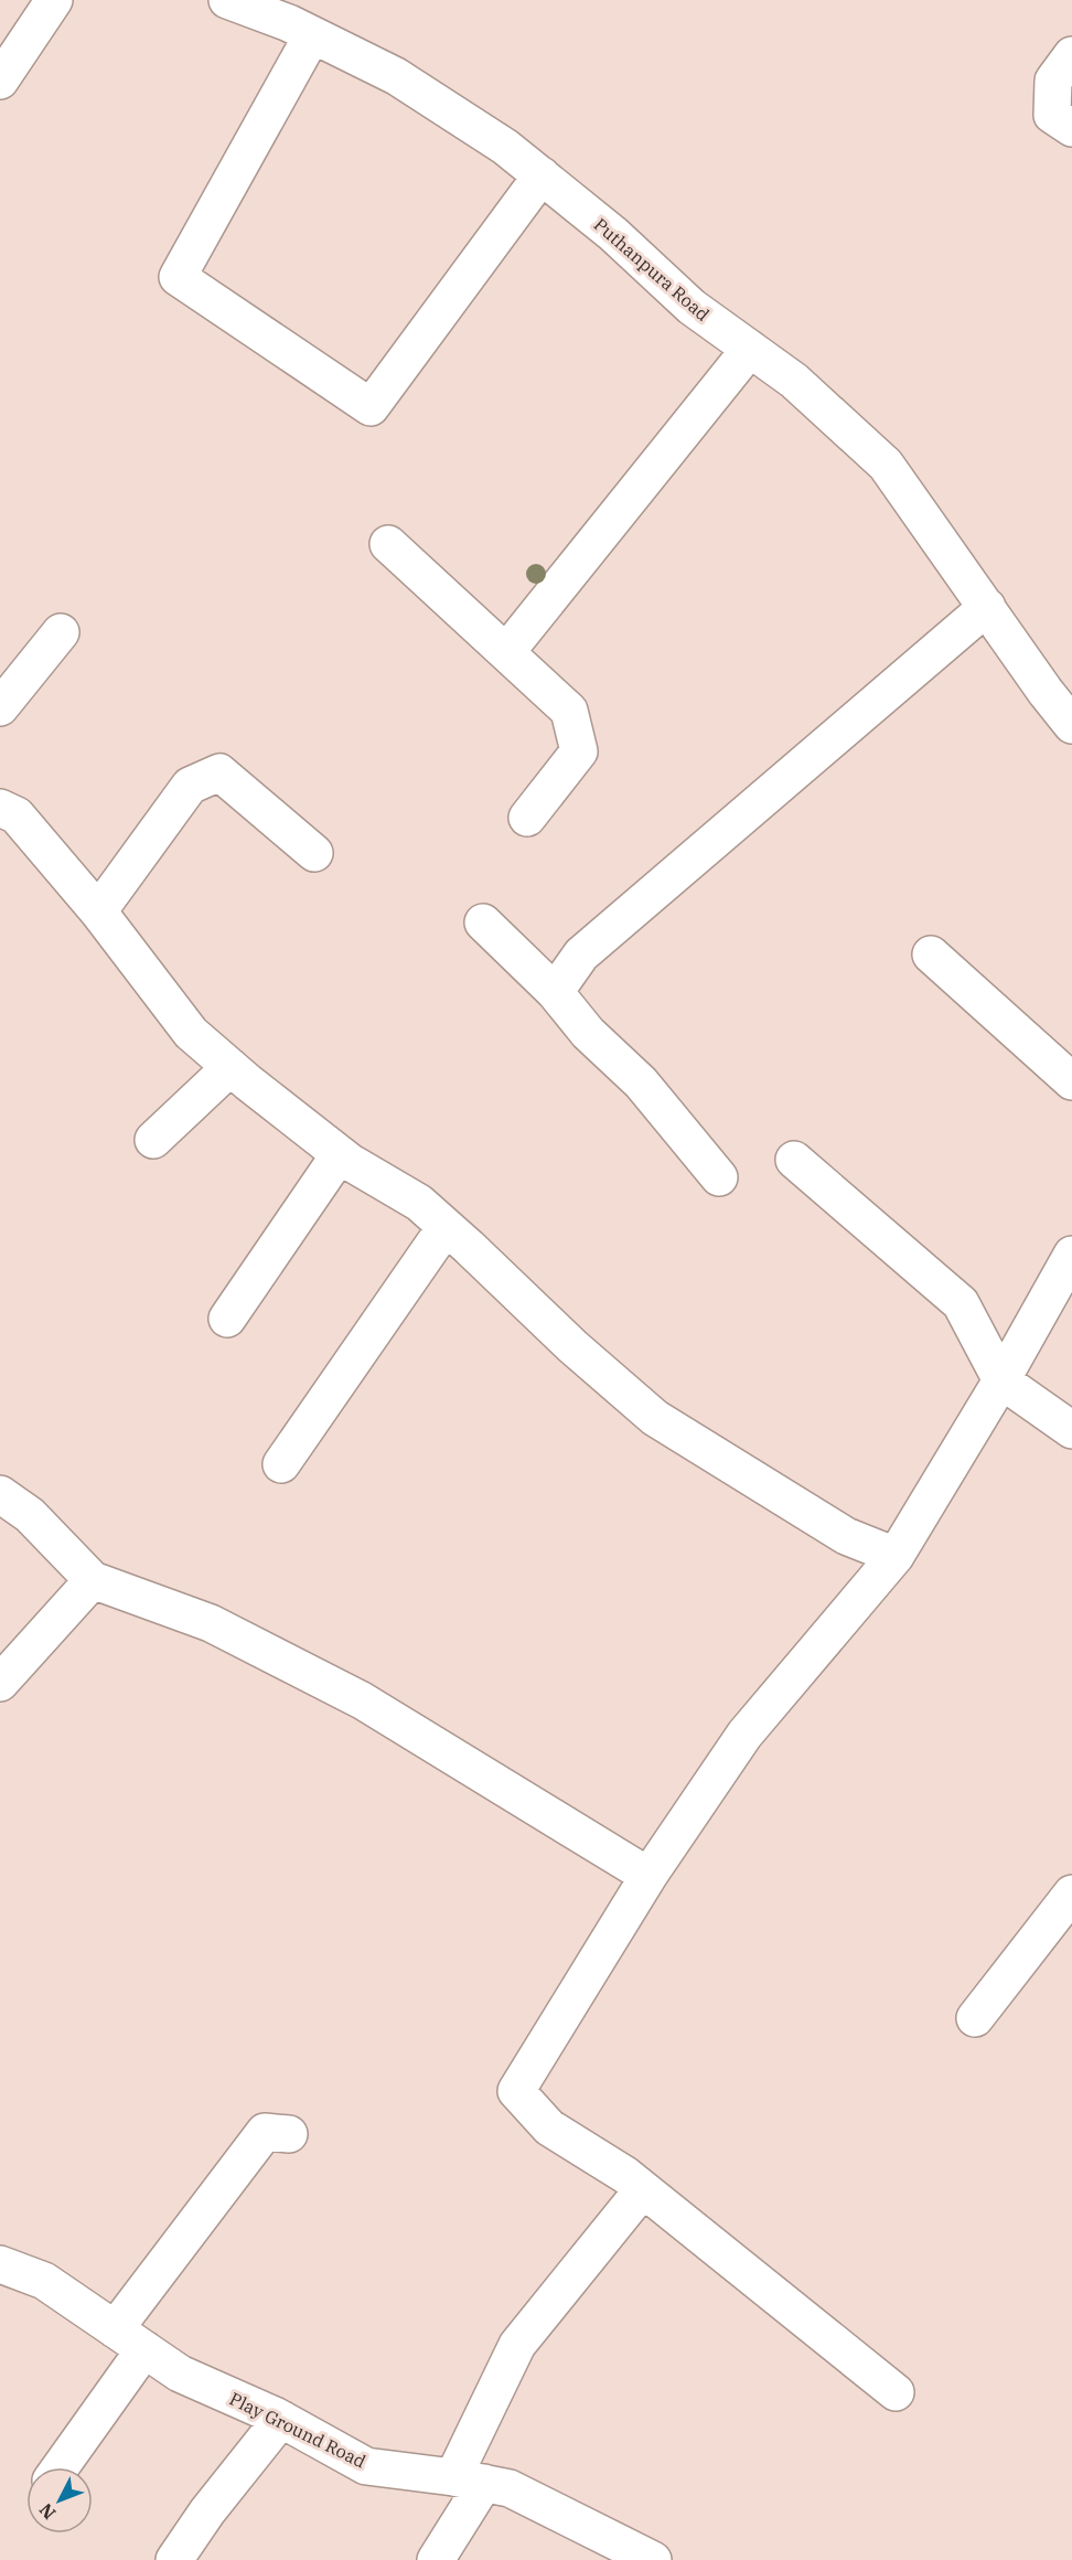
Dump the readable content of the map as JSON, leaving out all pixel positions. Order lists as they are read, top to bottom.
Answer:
{
  "streets": {
    "street": ["Puthanpura Road", "Play Ground Road"]
  },
  "north": "bottom left"
}
